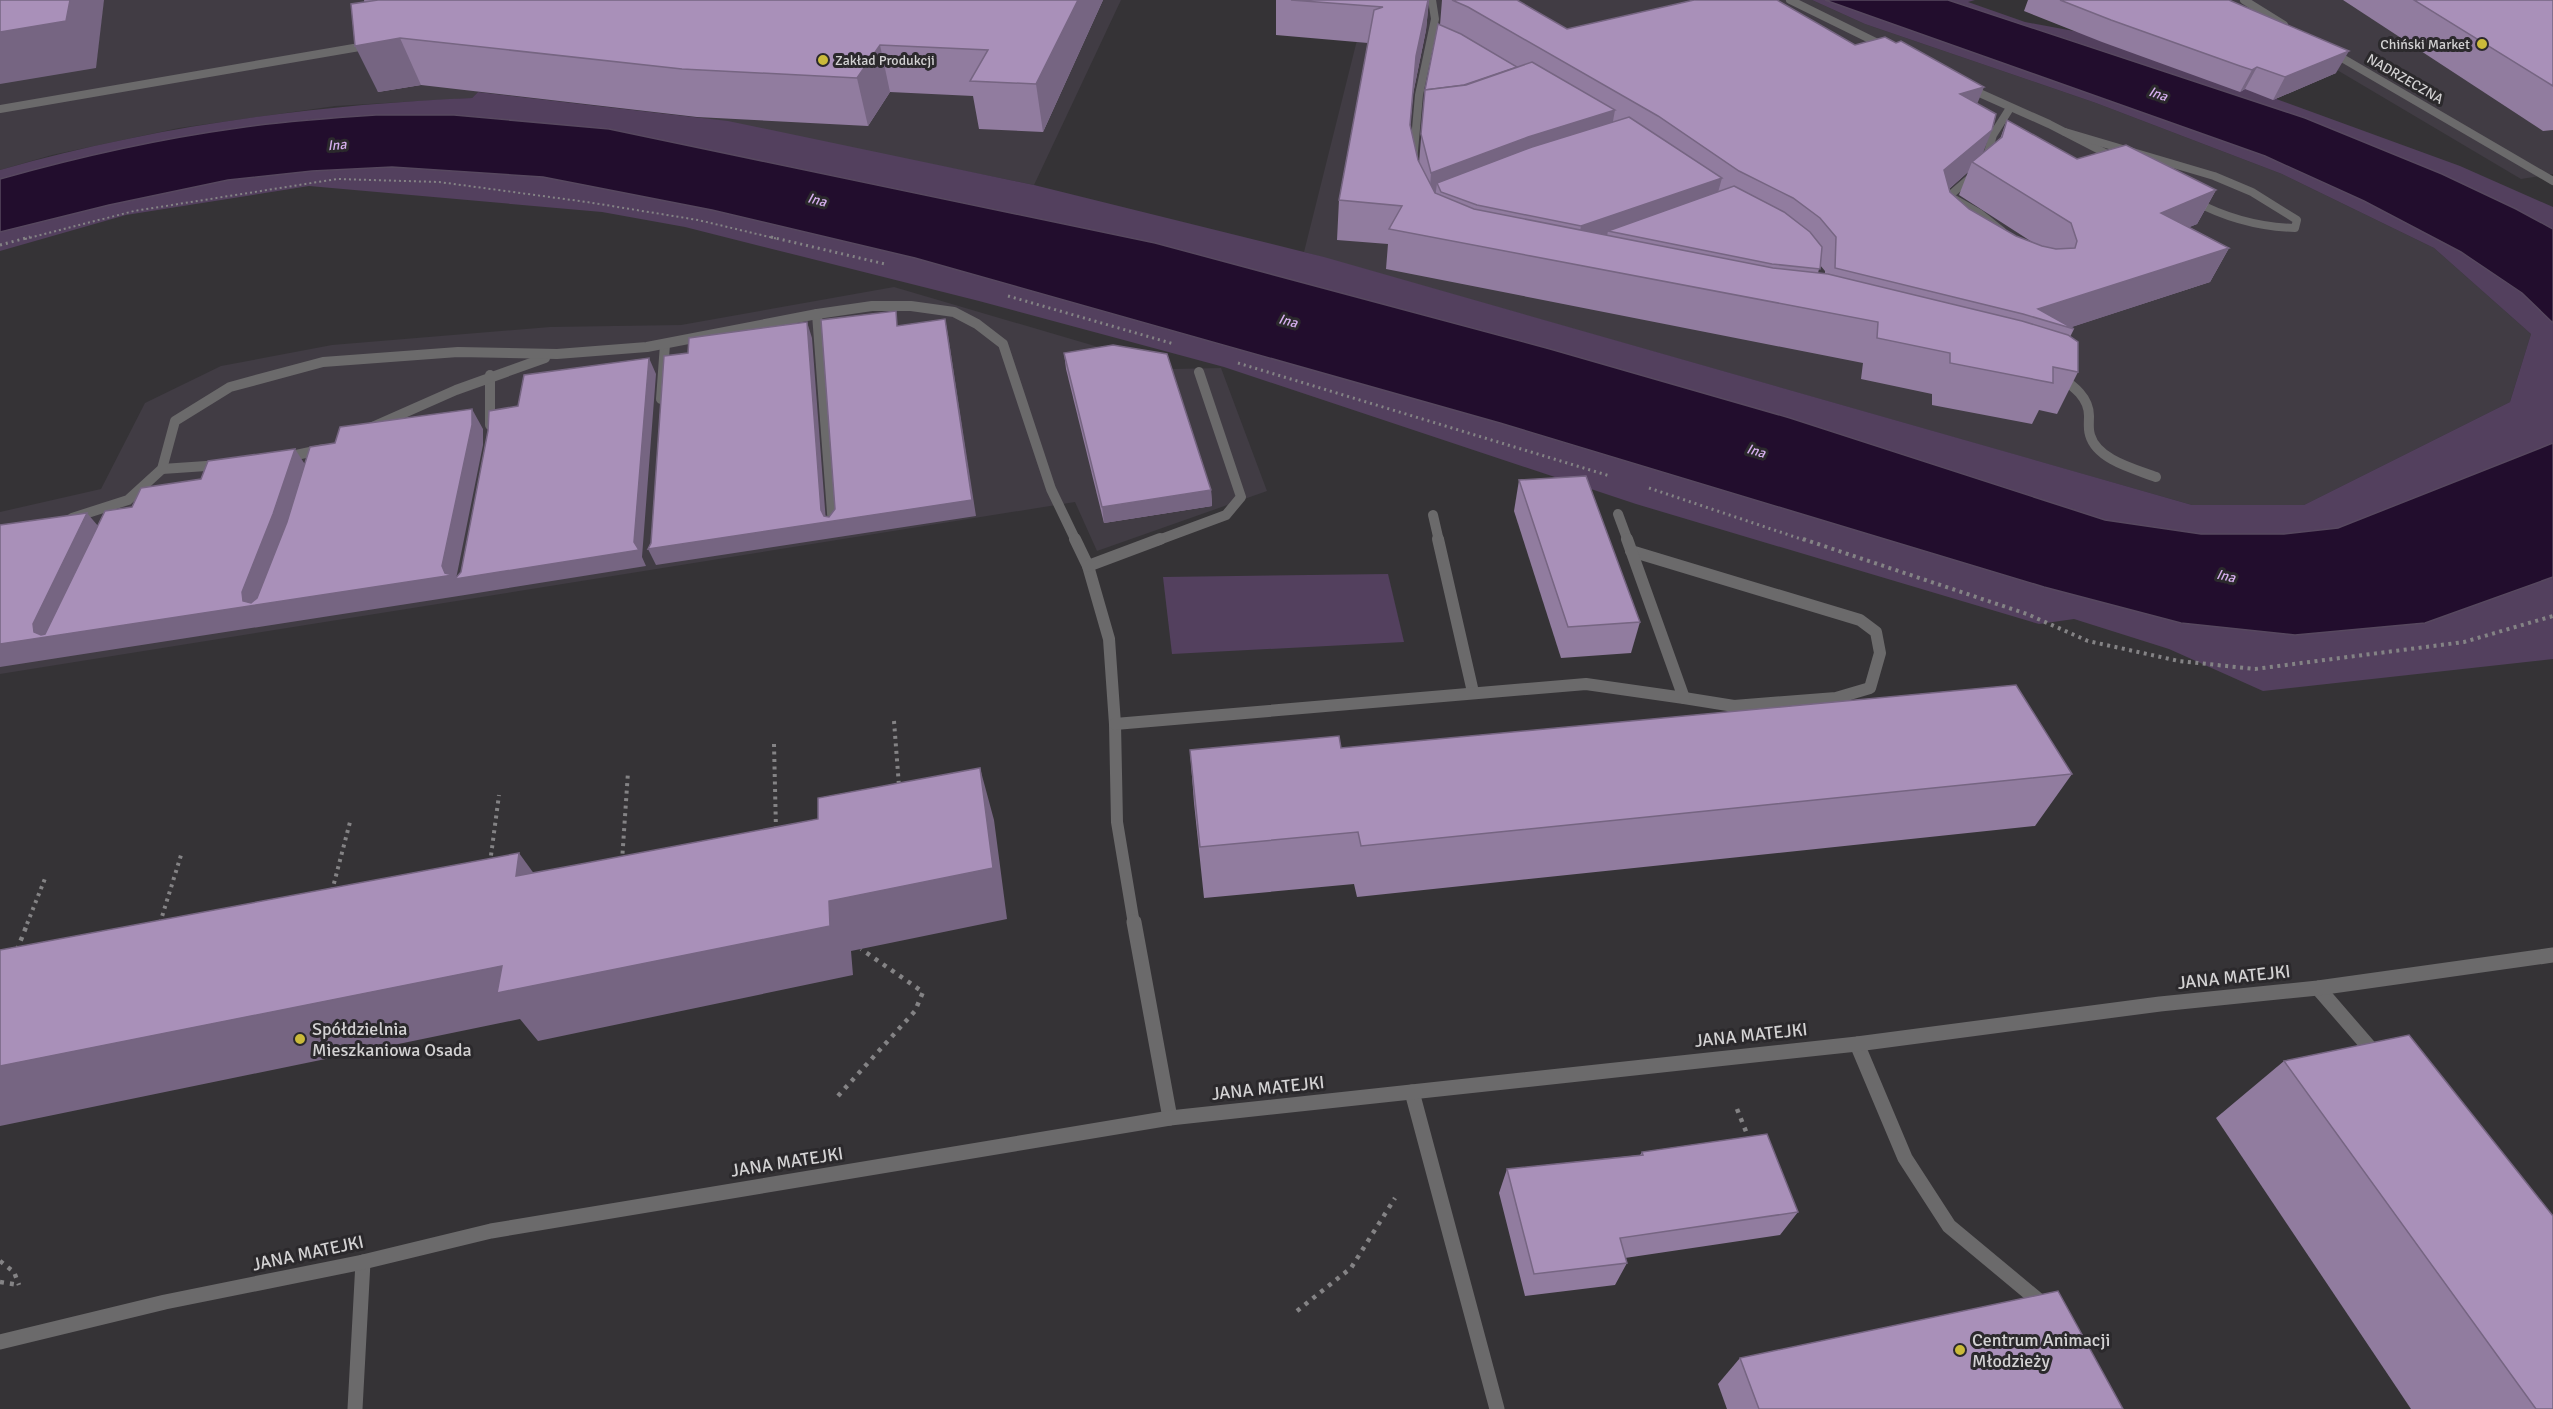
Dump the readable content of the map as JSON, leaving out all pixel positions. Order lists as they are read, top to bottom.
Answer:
{
  "streets": {
    "street": ["NADRZECZNA", "JANA MATEJKI"]
  },
  "water": ["Ina"],
  "places": [
    "Chiński Market",
    "Zakład Produkcji",
    "Spółdzielnia Mieszkaniowa Osada",
    "Centrum Animacji Młodzieży"
  ]
}
